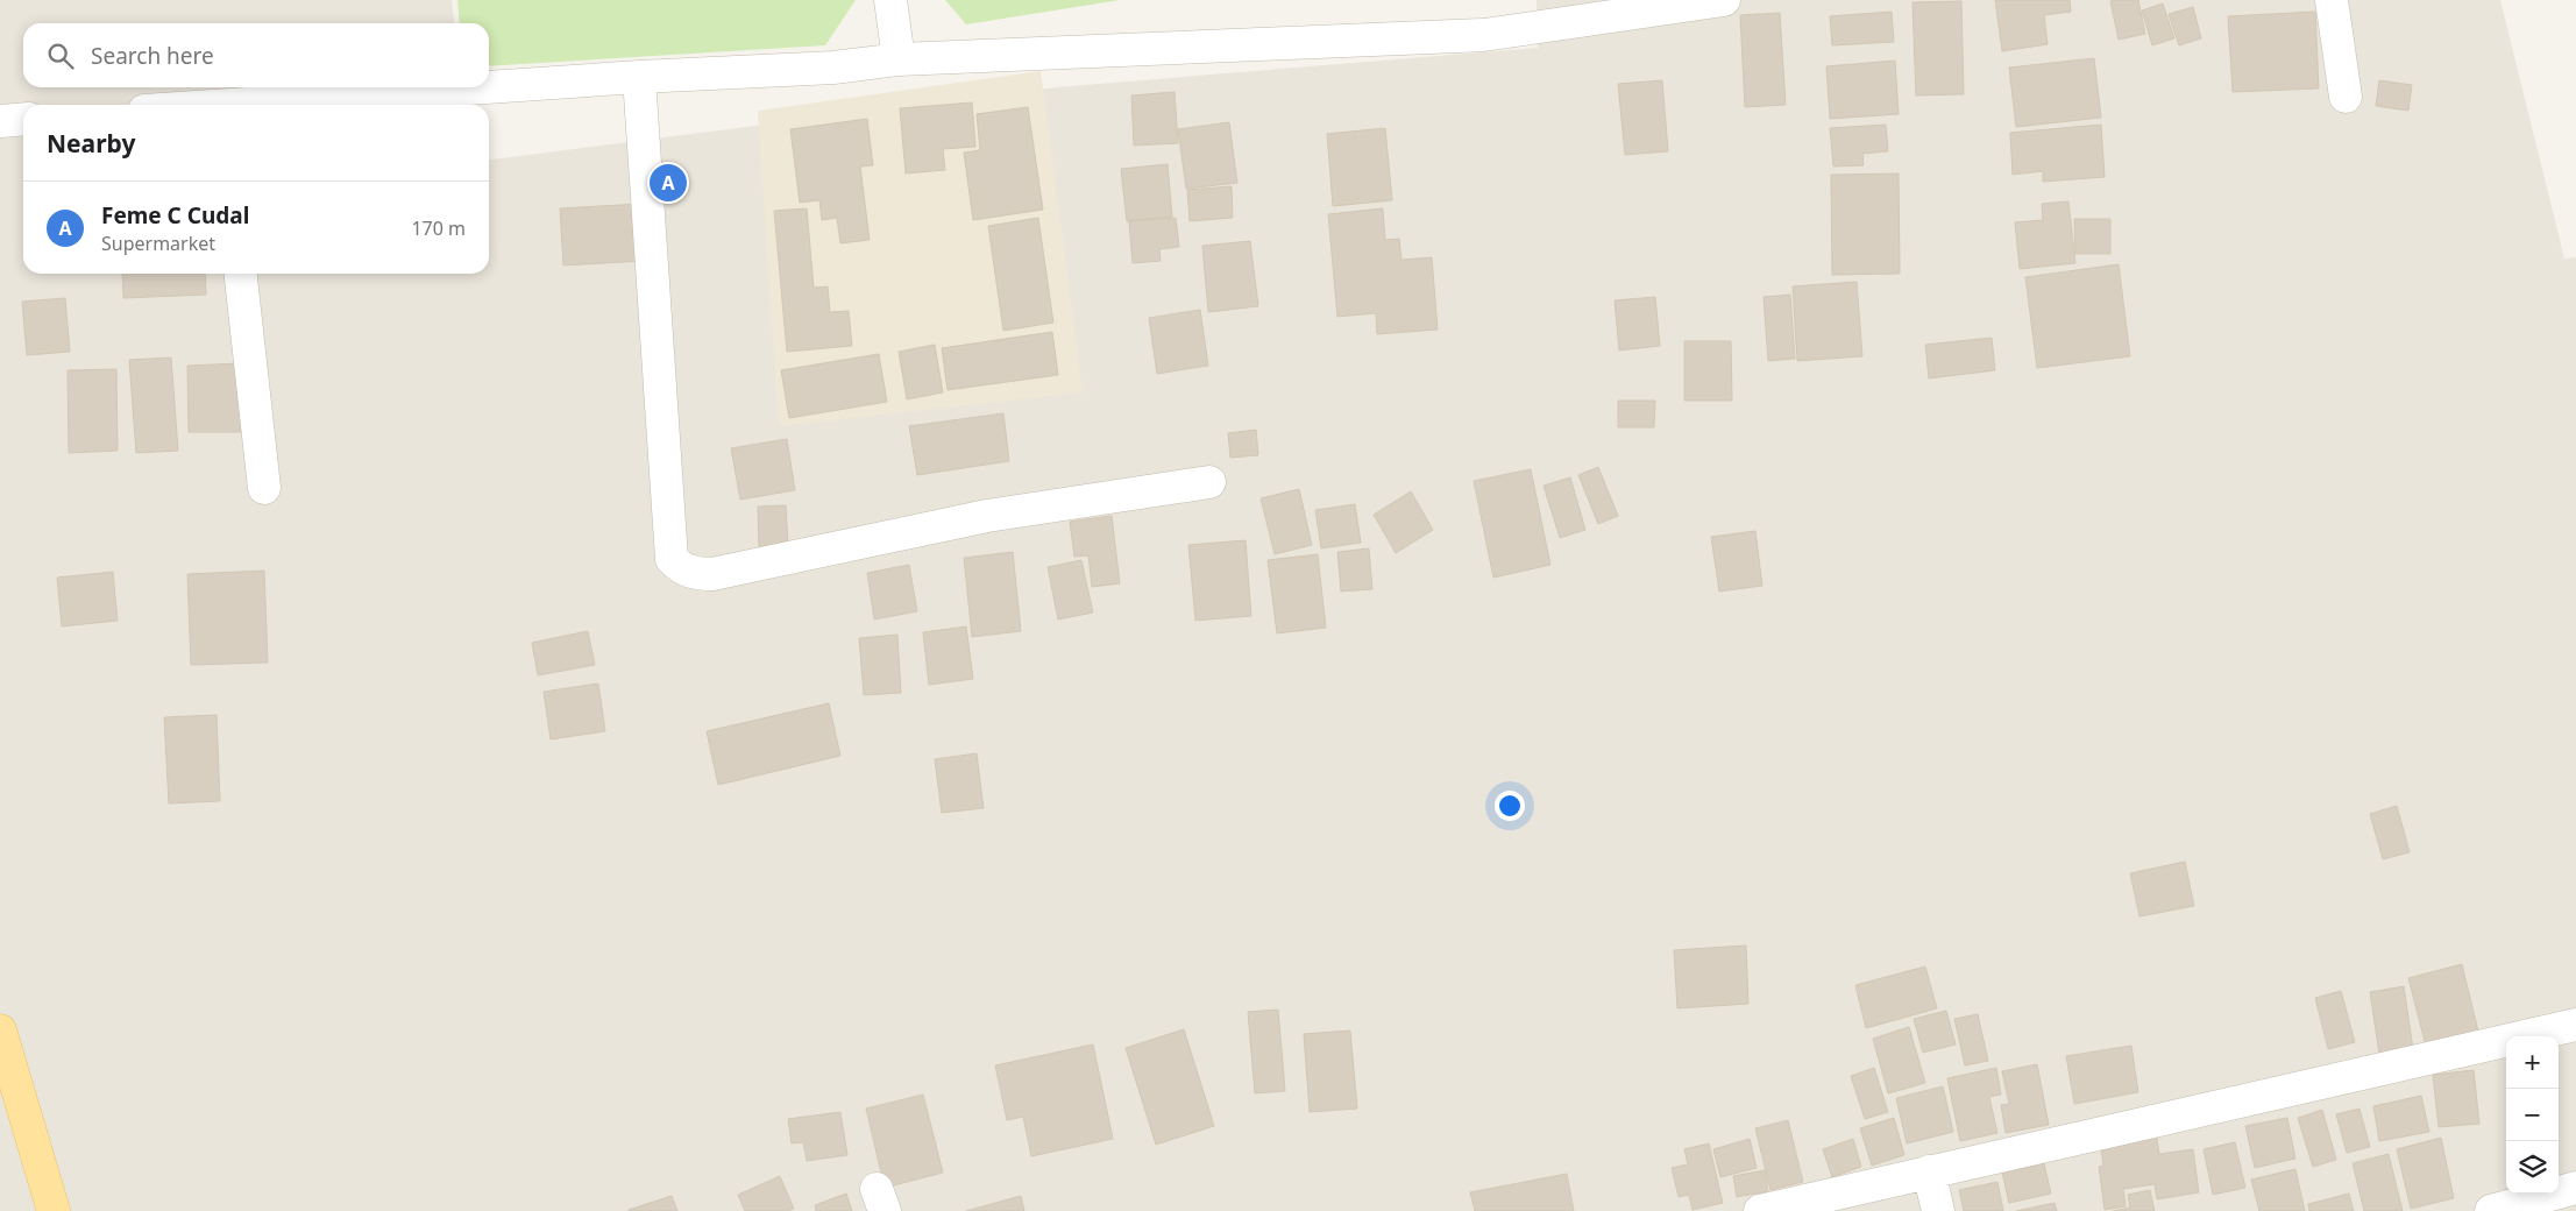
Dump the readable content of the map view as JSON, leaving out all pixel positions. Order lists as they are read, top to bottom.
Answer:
{
  "page": {
    "search": "Search here",
    "heading": "Nearby",
    "pins": "A",
    "list": [
      {
        "mark": "A",
        "name": "Feme C Cudal",
        "note": "Supermarket",
        "value": "170 m"
      }
    ],
    "map_buttons": ["+", "−"]
  }
}
